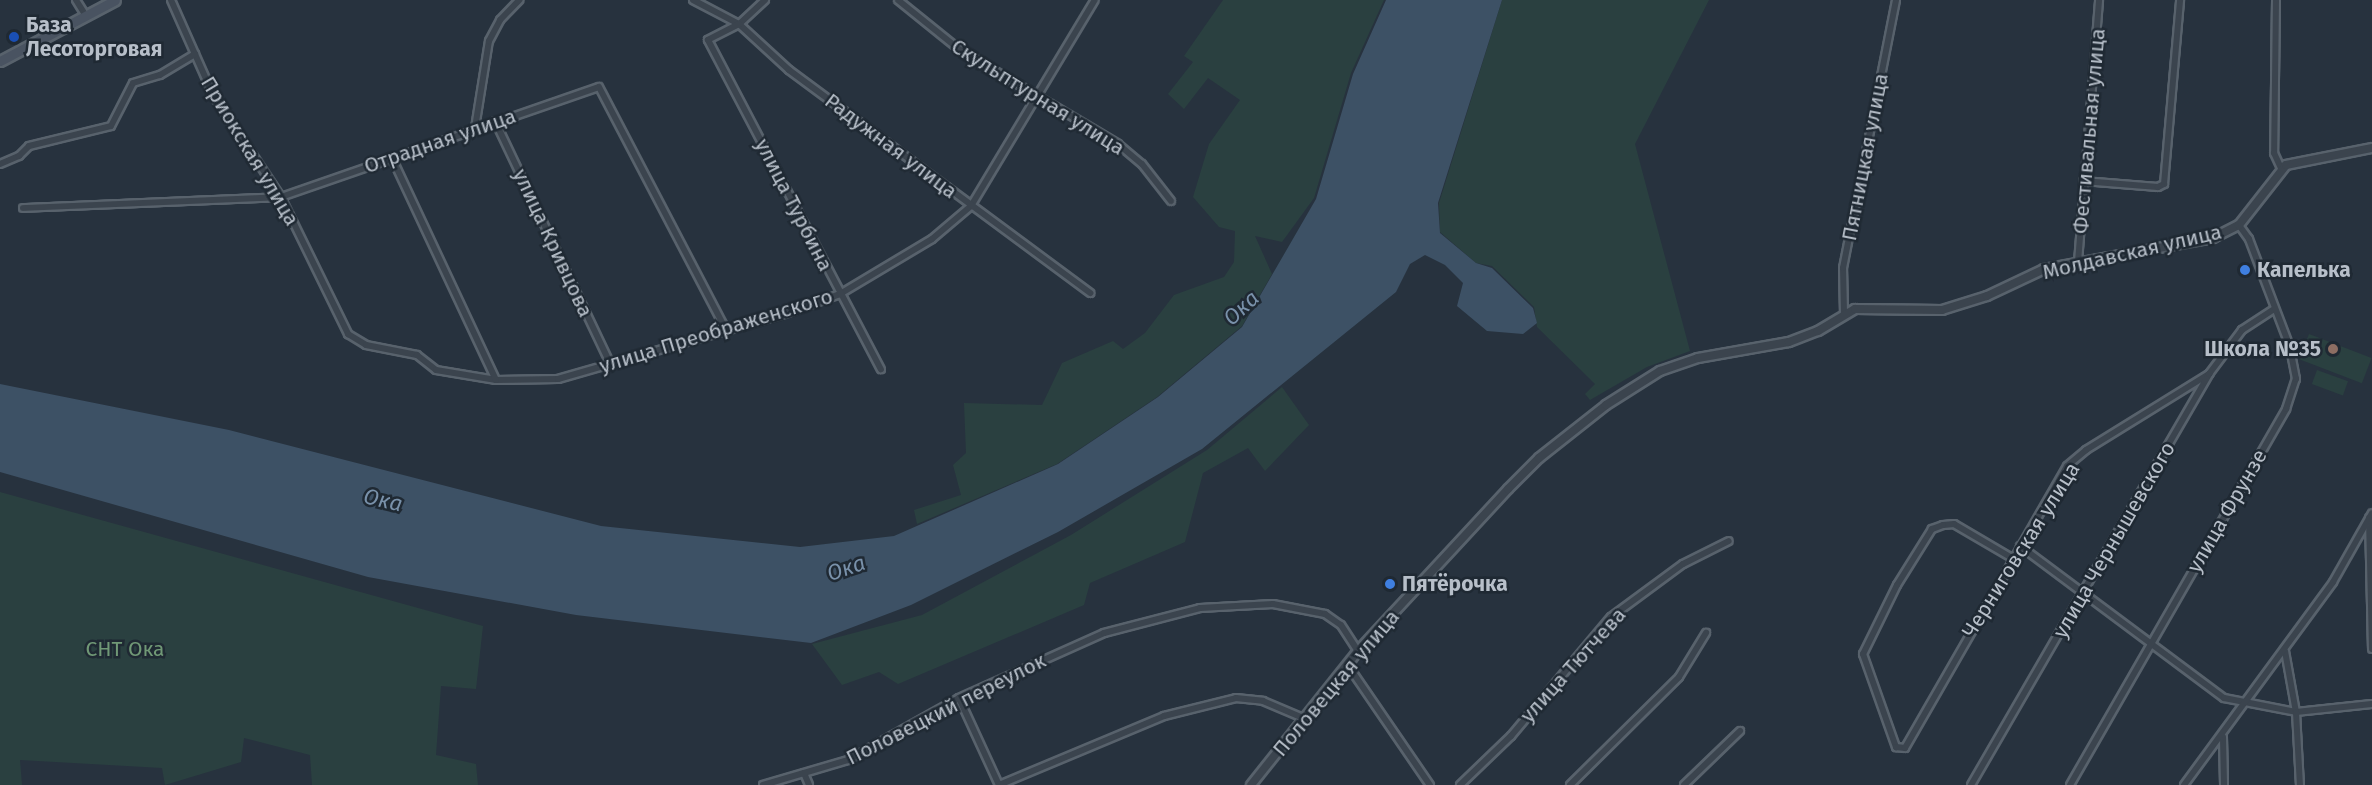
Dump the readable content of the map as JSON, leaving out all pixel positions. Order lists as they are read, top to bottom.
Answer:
{
  "streets": {
    "street": [
      "Скульптурная улица",
      "Фестивальная улица",
      "Отрадная улица",
      "Радужная улица",
      "Приокская улица",
      "Пятницкая улица",
      "улица Турбина",
      "улица Кривцова",
      "Молдавская улица",
      "улица Преображенского",
      "улица Фрунзе",
      "улица Чернышевского",
      "Черниговская улица",
      "улица Тютчева",
      "Половецкая улица",
      "Половецкий переулок"
    ]
  },
  "crossings": [
    ["Скульптурная улица", "улица Преображенского"],
    ["Фестивальная улица", "Молдавская улица"],
    ["Отрадная улица", "Приокская улица"],
    ["Отрадная улица", "улица Кривцова"],
    ["Отрадная улица", "улица Преображенского"],
    ["Радужная улица", "улица Турбина"],
    ["Радужная улица", "улица Преображенского"],
    ["Приокская улица", "улица Преображенского"],
    ["Пятницкая улица", "Молдавская улица"],
    ["улица Турбина", "улица Преображенского"],
    ["улица Кривцова", "улица Преображенского"],
    ["Молдавская улица", "улица Фрунзе"],
    ["Молдавская улица", "Половецкая улица"],
    ["улица Фрунзе", "улица Чернышевского"],
    ["улица Чернышевского", "Черниговская улица"],
    ["Половецкая улица", "Половецкий переулок"]
  ],
  "water": ["Ока"],
  "parks": ["СНТ Ока"],
  "places": [
    "База Лесоторговая",
    "Капелька",
    "Школа №35",
    "Пятёрочка"
  ]
}
